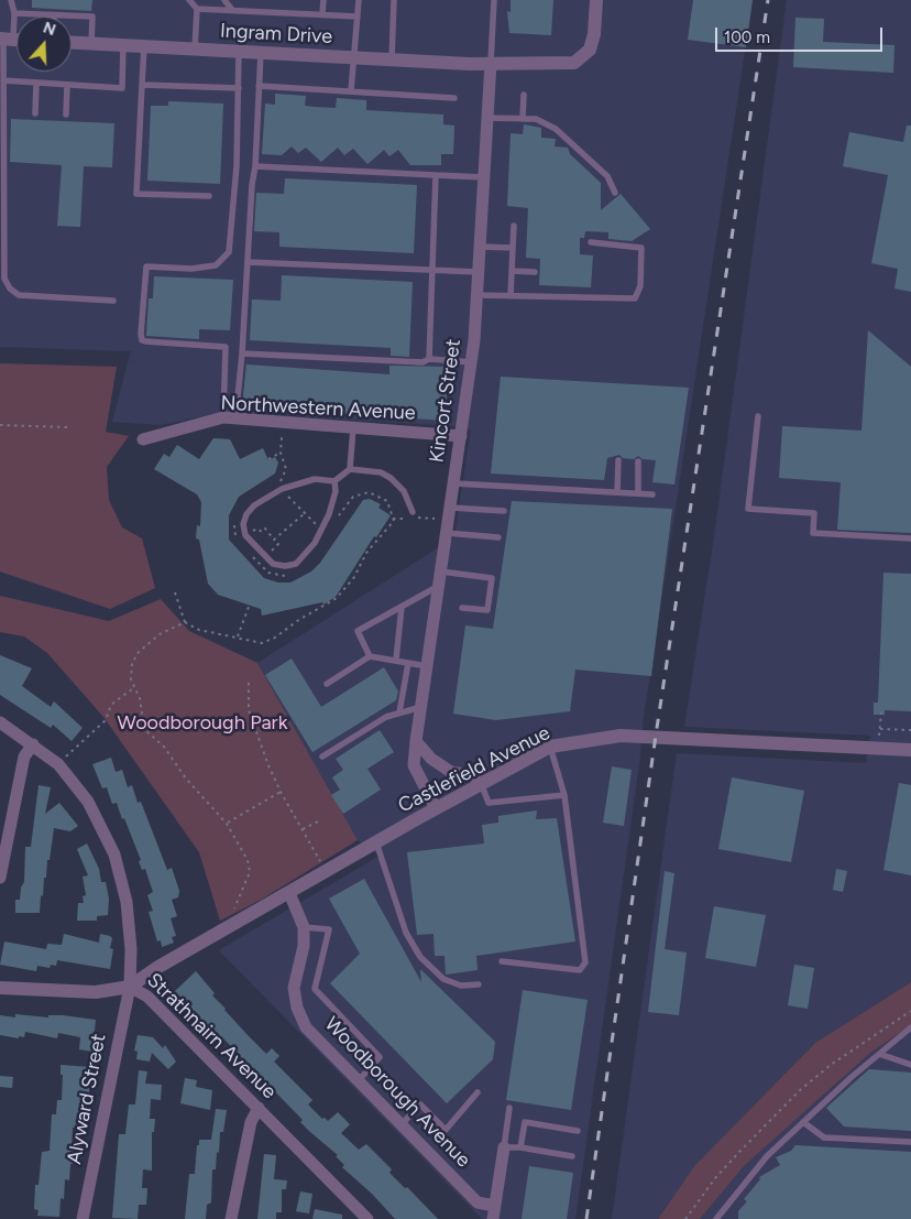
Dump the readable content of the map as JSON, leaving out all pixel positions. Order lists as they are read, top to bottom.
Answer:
{
  "streets": {
    "street": [
      "Ingram Drive",
      "Kincort Street",
      "Northwestern Avenue",
      "Castlefield Avenue",
      "Strathnairn Avenue",
      "Woodborough Avenue",
      "Alyward Street"
    ]
  },
  "crossings": [
    ["Ingram Drive", "Kincort Street"],
    ["Kincort Street", "Northwestern Avenue"],
    ["Kincort Street", "Castlefield Avenue"],
    ["Castlefield Avenue", "Strathnairn Avenue"],
    ["Castlefield Avenue", "Woodborough Avenue"],
    ["Castlefield Avenue", "Alyward Street"],
    ["Strathnairn Avenue", "Alyward Street"]
  ],
  "parks": ["Woodborough Park"],
  "scale_bar": "100 m",
  "north": "top"
}
